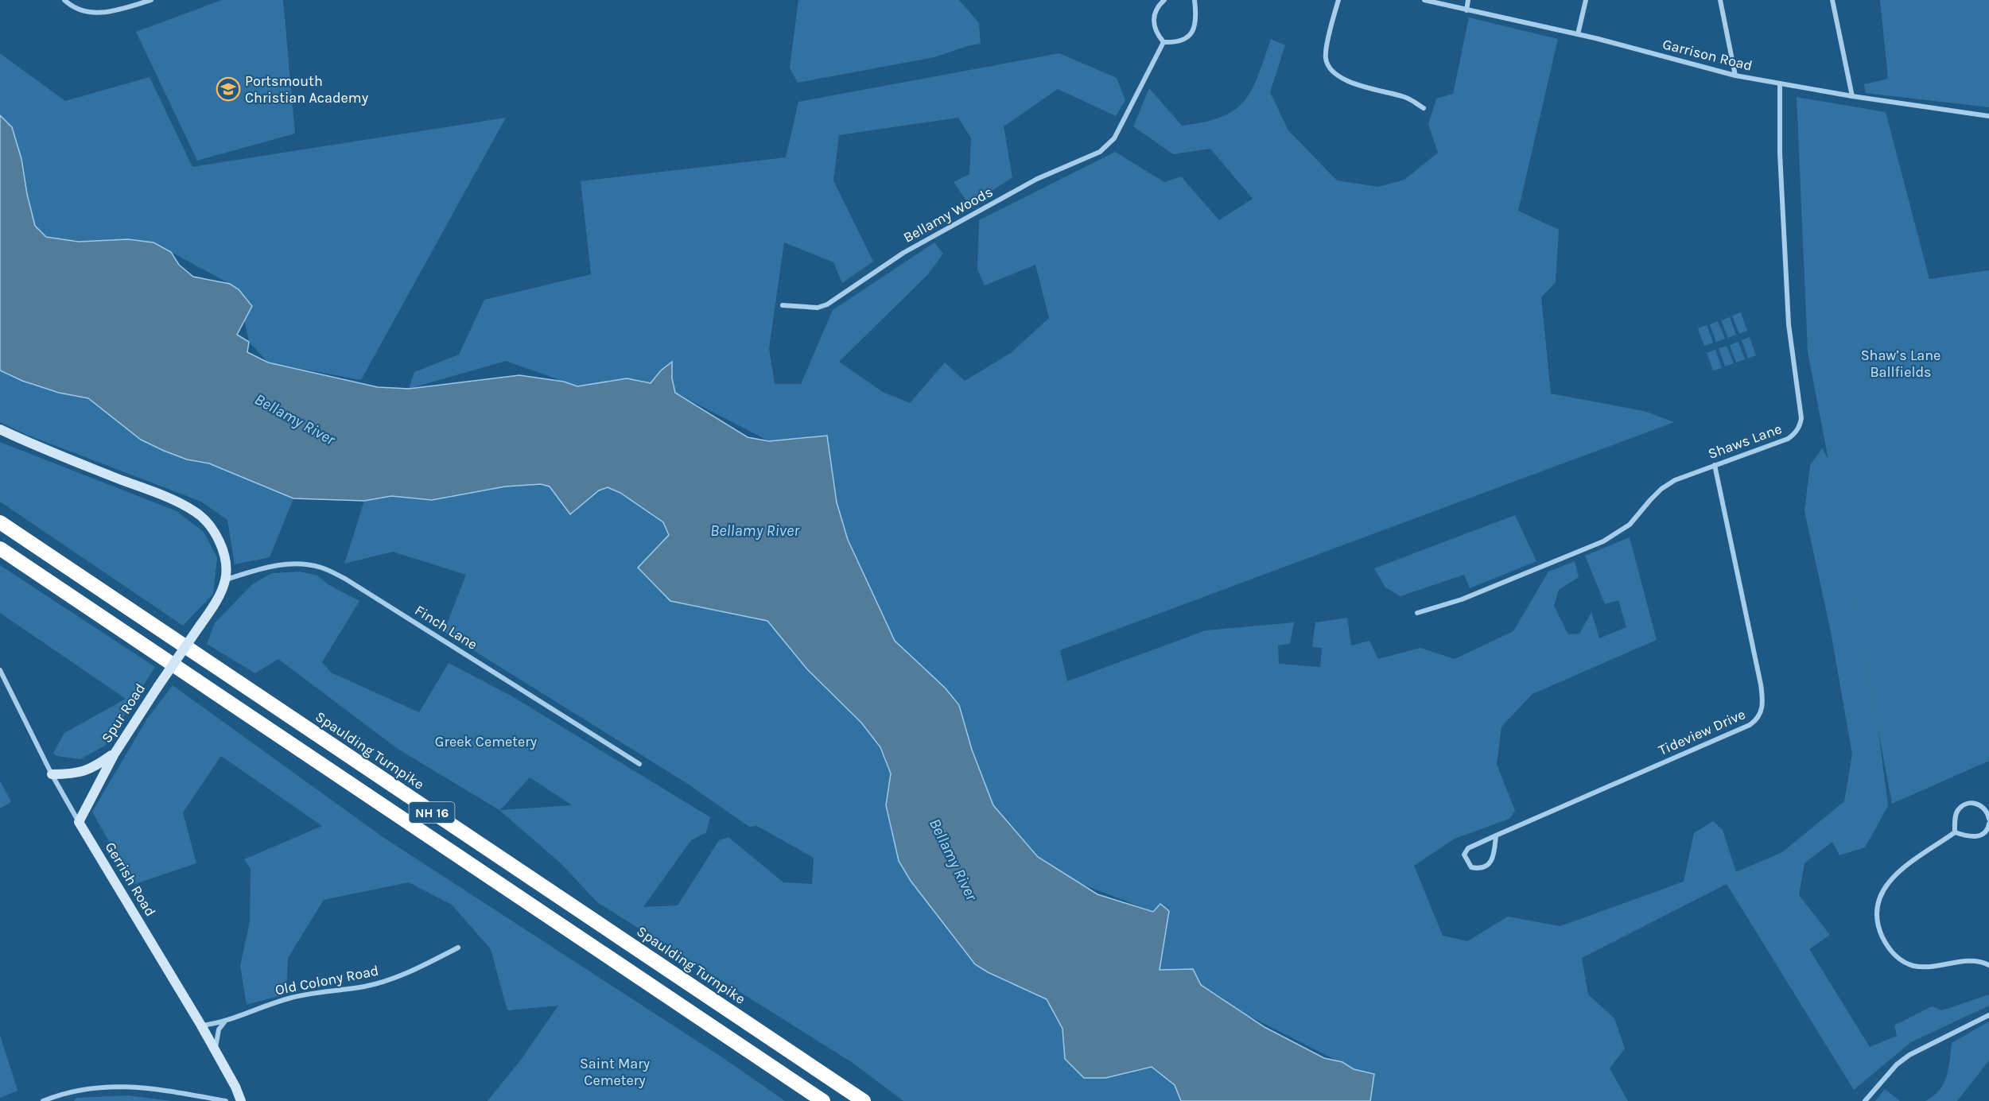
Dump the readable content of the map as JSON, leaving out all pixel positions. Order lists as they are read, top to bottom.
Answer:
{
  "streets": {
    "highway": ["Spaulding Turnpike", "NH 16"],
    "street": [
      "Garrison Road",
      "Bellamy Woods",
      "Shaws Lane",
      "Finch Lane",
      "Spur Road",
      "Tideview Drive",
      "Gerrish Road",
      "Old Colony Road"
    ]
  },
  "crossings": [
    ["Garrison Road", "Shaws Lane"],
    ["Shaws Lane", "Tideview Drive"],
    ["Finch Lane", "Spur Road"],
    ["Spur Road", "Gerrish Road"],
    ["Gerrish Road", "Old Colony Road"]
  ],
  "water": ["Bellamy River"],
  "parks": ["Shaw’s Lane Ballfields", "Greek Cemetery", "Saint Mary Cemetery"],
  "places": {
    "school or university": ["Portsmouth Christian Academy"]
  }
}
